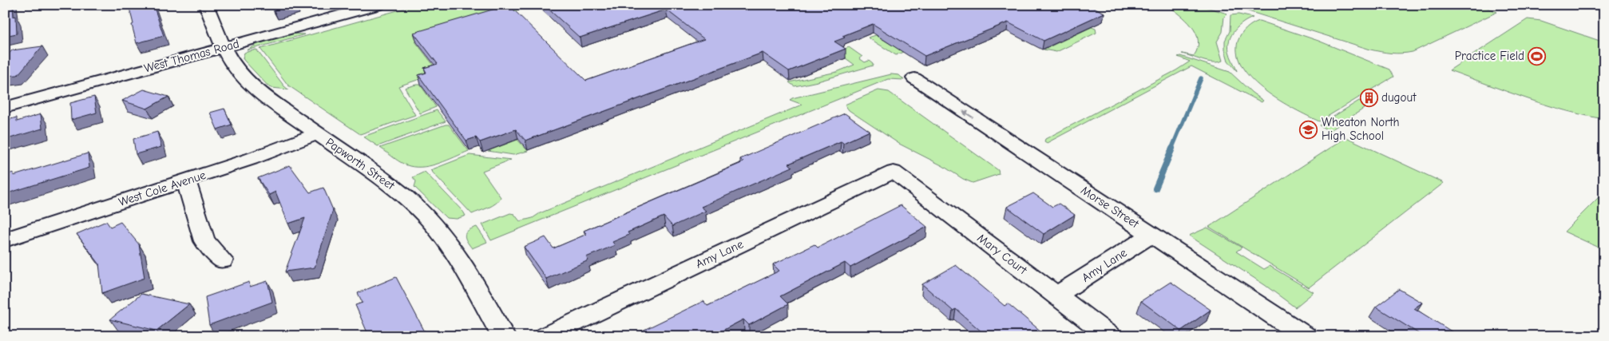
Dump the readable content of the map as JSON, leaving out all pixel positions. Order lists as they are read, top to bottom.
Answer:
{
  "streets": {
    "street": [
      "West Thomas Road",
      "Papworth Street",
      "West Cole Avenue",
      "Morse Street",
      "Amy Lane",
      "Mary Court"
    ]
  },
  "crossings": [
    ["West Thomas Road", "Papworth Street"],
    ["Papworth Street", "West Cole Avenue"],
    ["Morse Street", "Amy Lane"],
    ["Amy Lane", "Mary Court"]
  ],
  "one_way": ["Morse Street"],
  "places": {
    "sports": ["Practice Field"],
    "building": ["dugout"],
    "school or university": ["Wheaton North High School"]
  }
}
